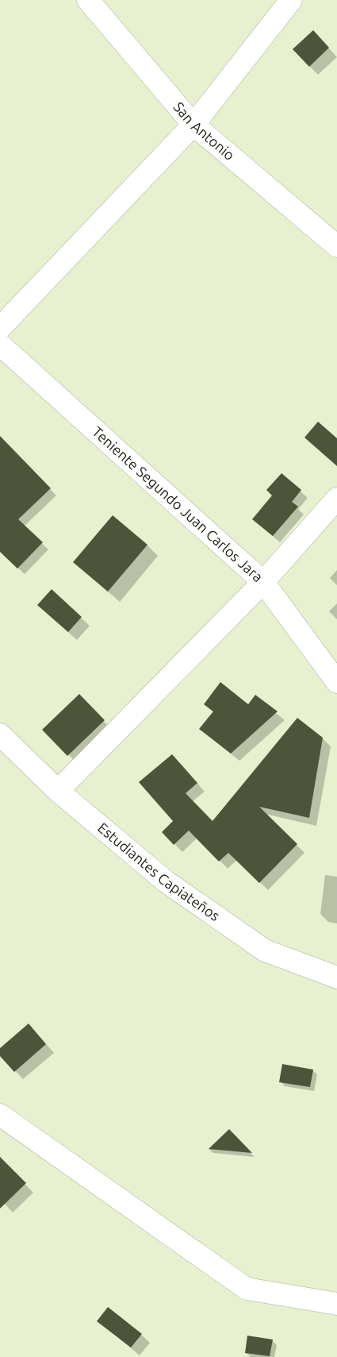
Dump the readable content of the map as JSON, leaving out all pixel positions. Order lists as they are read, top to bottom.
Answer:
{
  "streets": {
    "street": ["San Antonio", "Teniente Segundo Juan Carlos Jara", "Estudiantes Capiateños"]
  }
}
